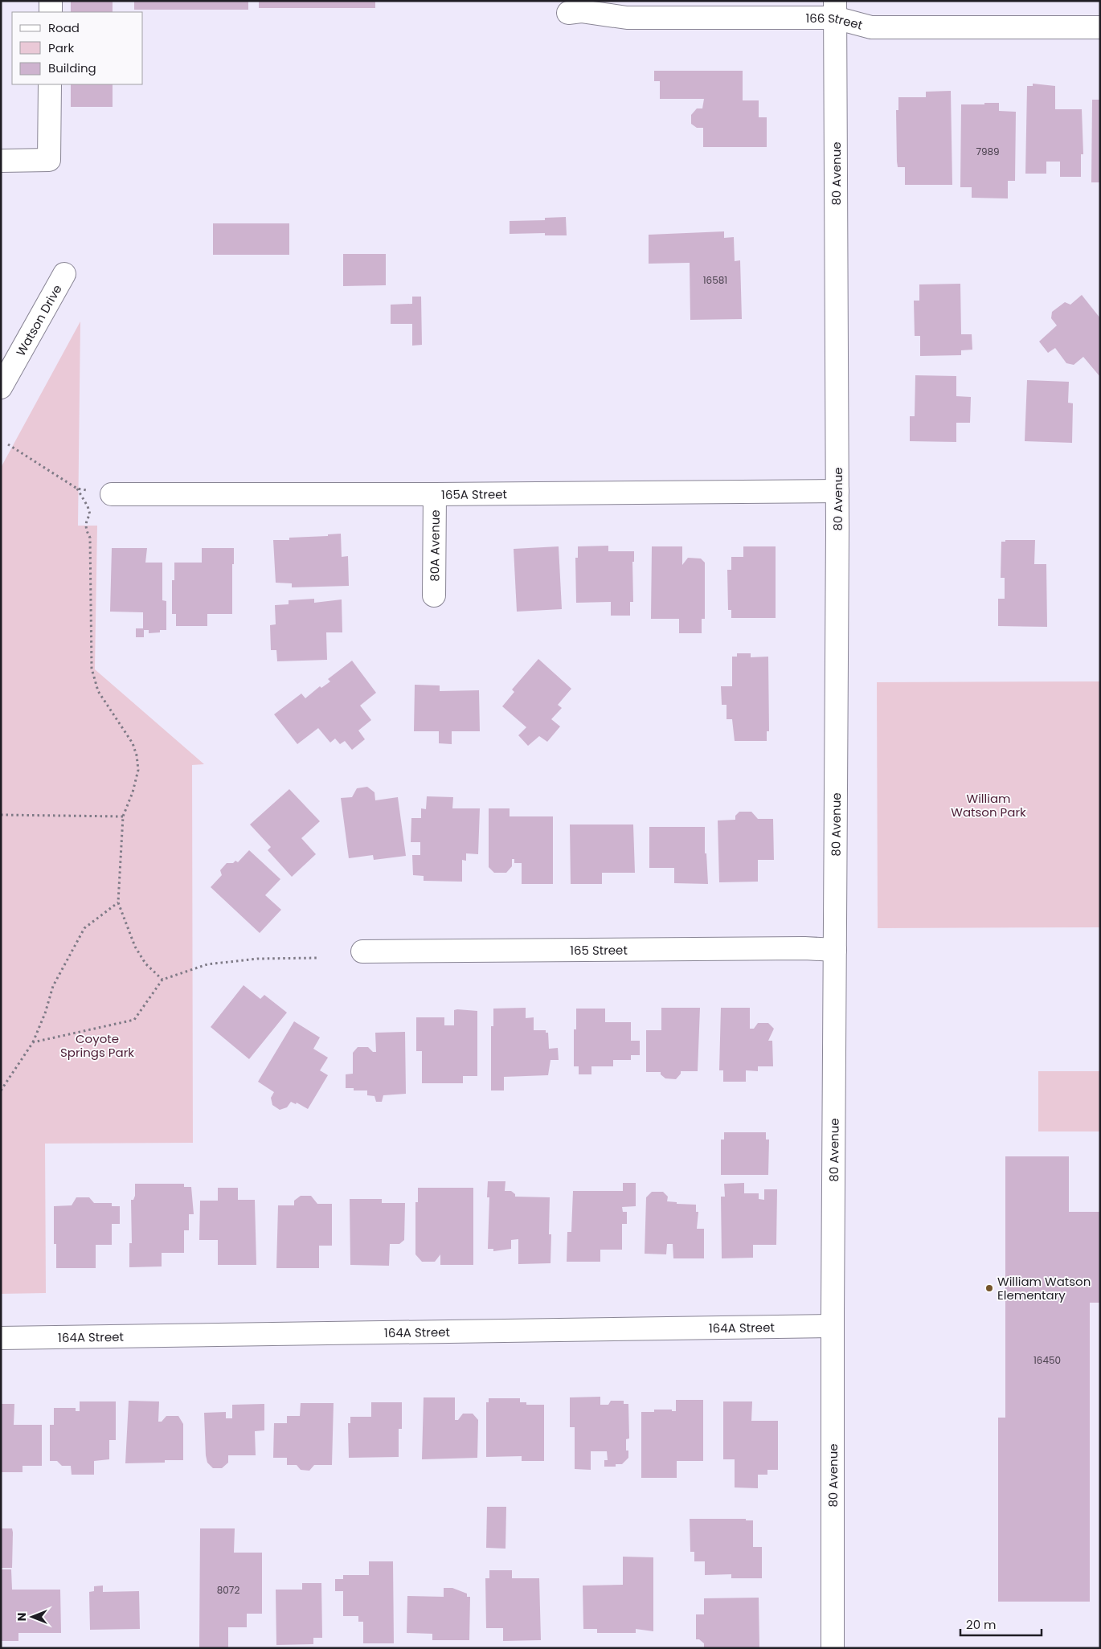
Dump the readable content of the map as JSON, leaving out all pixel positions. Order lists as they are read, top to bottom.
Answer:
{
  "streets": {
    "street": [
      "166 Street",
      "80 Avenue",
      "Watson Drive",
      "165A Street",
      "80A Avenue",
      "165 Street",
      "164A Street"
    ]
  },
  "crossings": [
    ["166 Street", "80 Avenue"],
    ["80 Avenue", "165A Street"],
    ["80 Avenue", "165 Street"],
    ["80 Avenue", "164A Street"],
    ["165A Street", "80A Avenue"]
  ],
  "parks": ["William Watson Park", "Coyote Springs Park"],
  "places": ["William Watson Elementary"],
  "house_numbers": [
    "7989",
    "16581",
    "16450",
    "8072"
  ],
  "legend": ["Road", "Park", "Building"],
  "scale_bar": "20 m",
  "north": "left"
}
